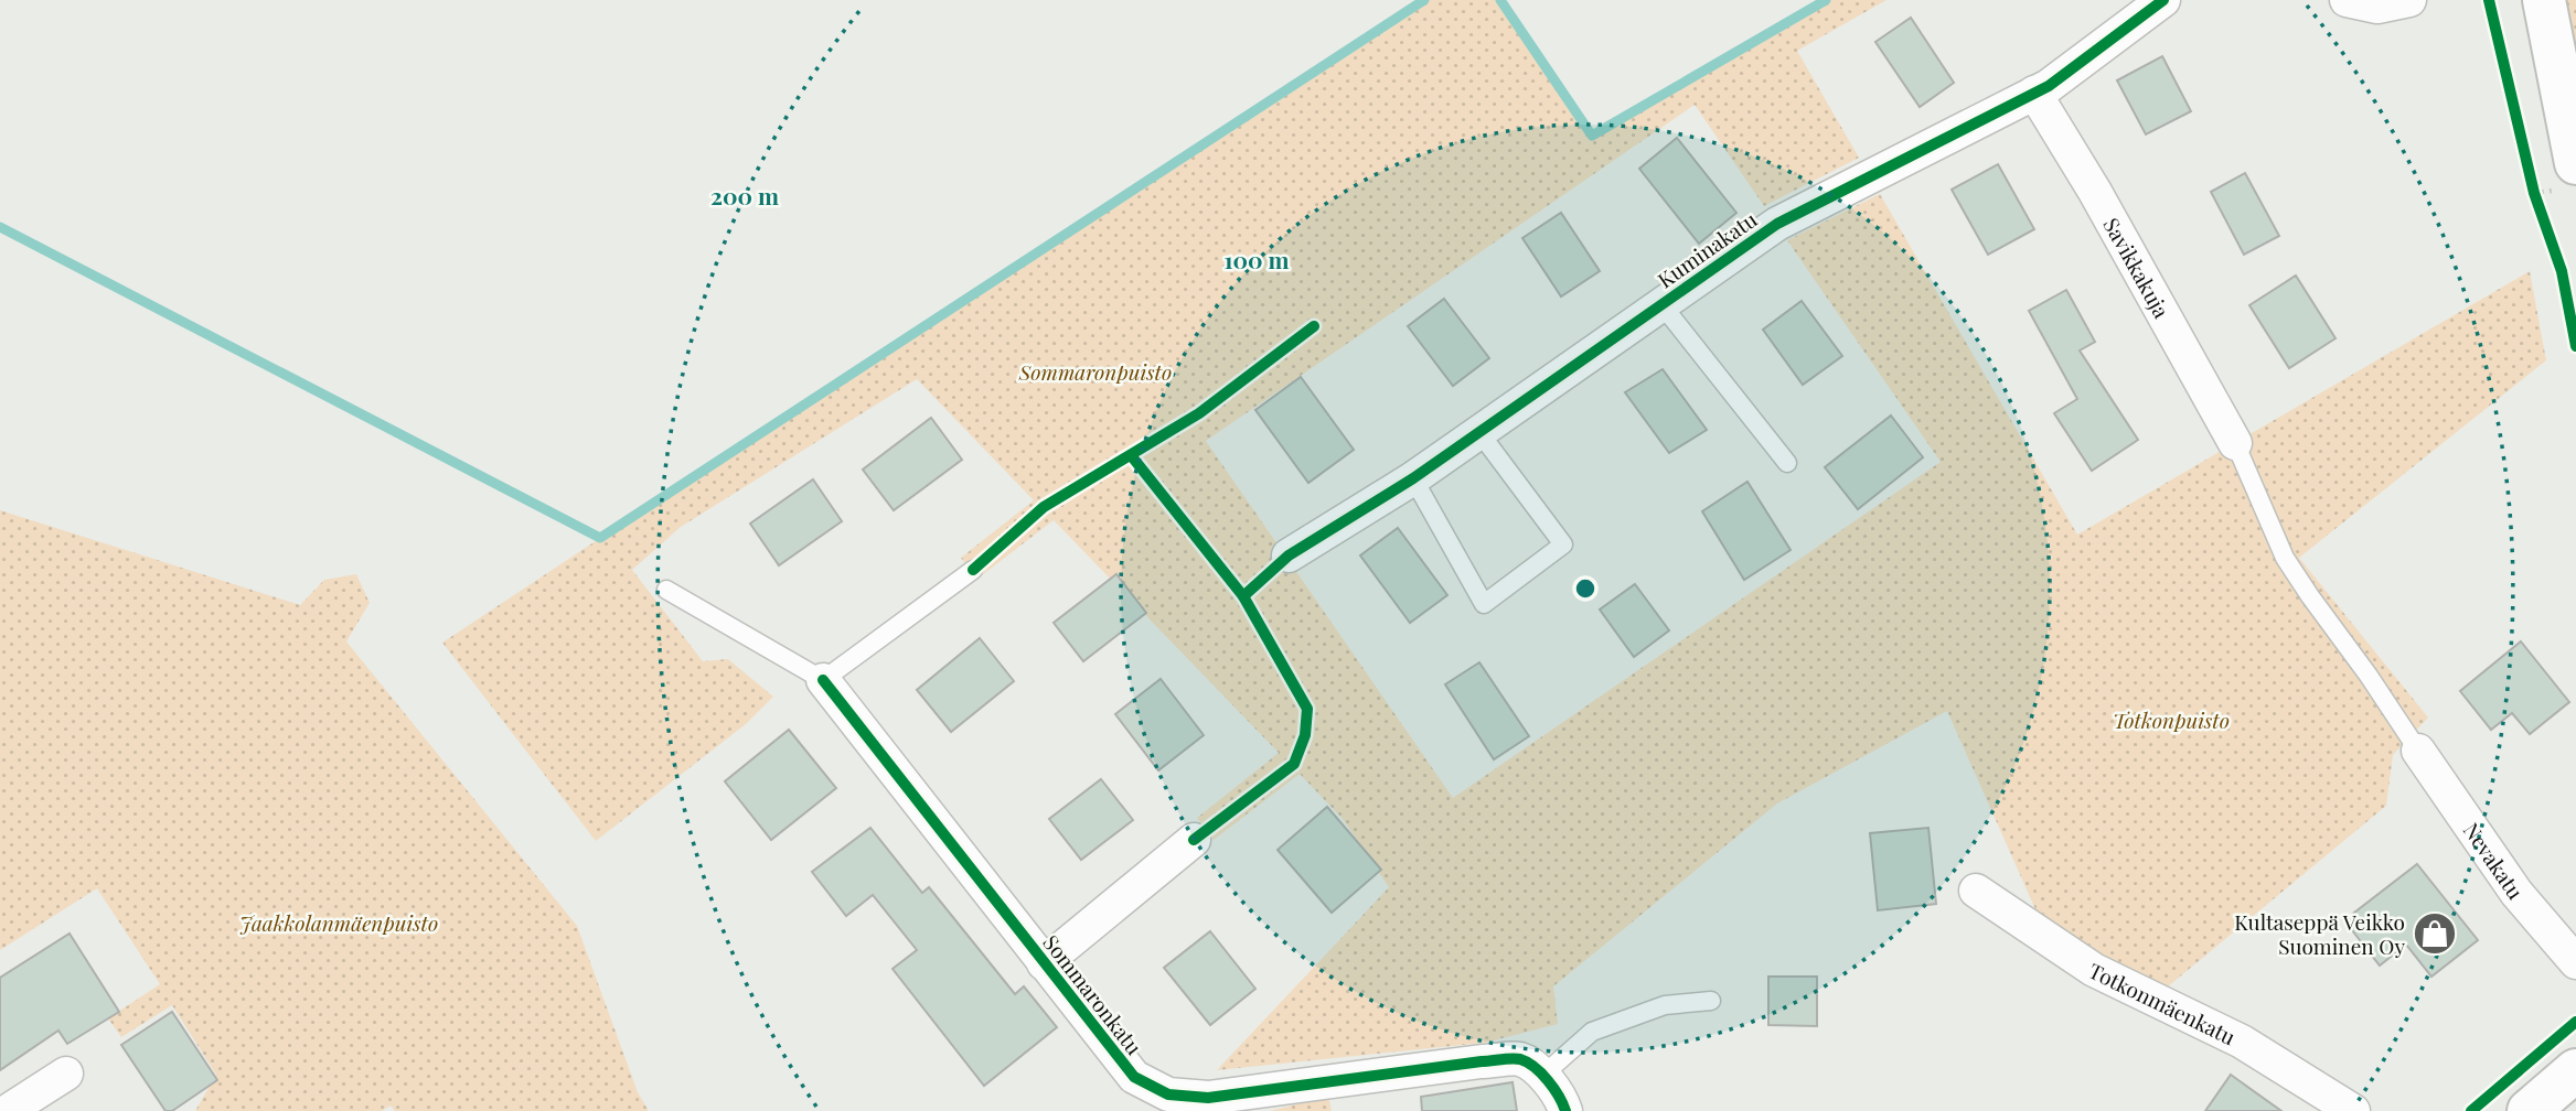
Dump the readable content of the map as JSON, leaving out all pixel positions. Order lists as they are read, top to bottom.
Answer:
{
  "streets": {
    "street": [
      "Kuminakatu",
      "Savikkakuja",
      "Nevakatu",
      "Sommaronkatu",
      "Totkonmäenkatu"
    ]
  },
  "crossings": [
    ["Kuminakatu", "Savikkakuja"]
  ],
  "parks": ["Sommaronpuisto", "Totkonpuisto", "Jaakkolanmäenpuisto"],
  "places": {
    "shop": ["Kultaseppä Veikko Suominen Oy"]
  },
  "rings": ["200 m", "100 m"]
}
